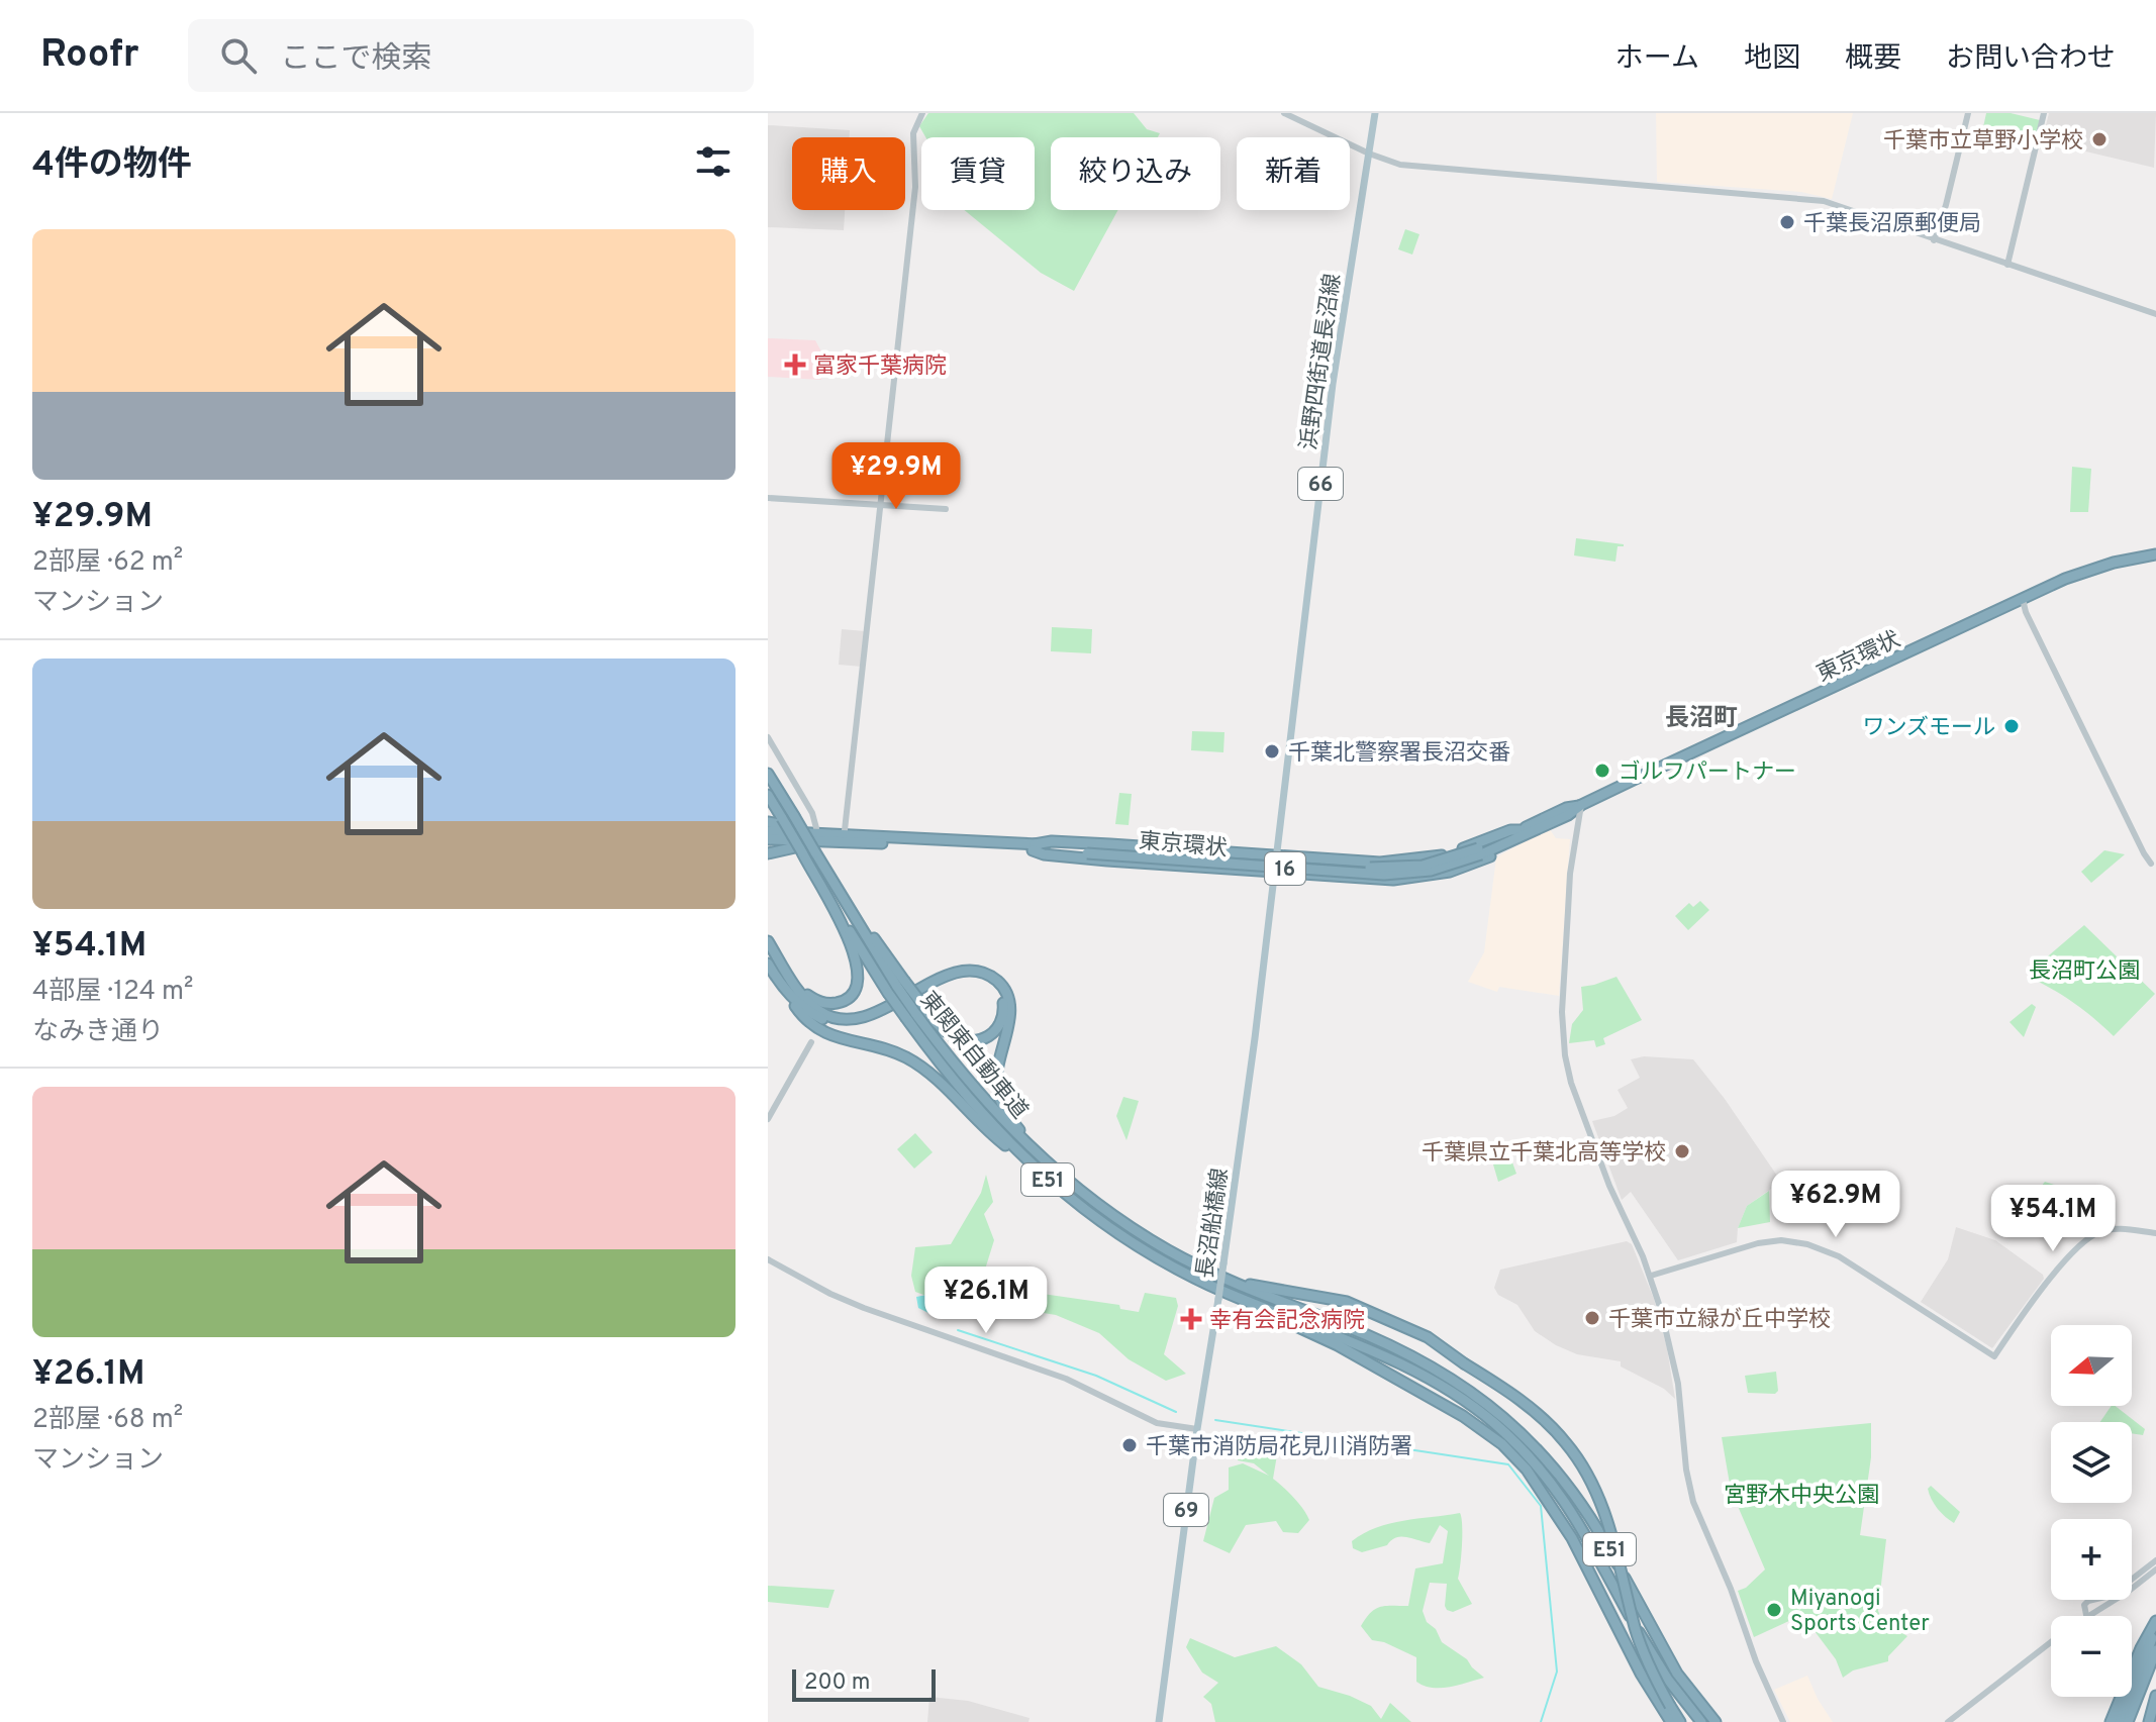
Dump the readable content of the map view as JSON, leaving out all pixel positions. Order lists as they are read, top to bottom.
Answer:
{
  "streets": {
    "highway": [
      "東京環状",
      "16",
      "東関東自動車道",
      "E51"
    ],
    "main road": [
      "浜野四街道長沼線",
      "66",
      "長沼船橋線",
      "69"
    ]
  },
  "crossings": [
    ["浜野四街道長沼線", "16"],
    ["浜野四街道長沼線", "長沼船橋線"],
    ["東京環状", "16"],
    ["16", "長沼船橋線"]
  ],
  "districts": ["長沼町"],
  "parks": ["長沼町公園", "宮野木中央公園"],
  "places": {
    "other": [
      "千葉市立草野小学校",
      "千葉長沼原郵便局",
      "ワンズモール",
      "千葉北警察署長沼交番",
      "ゴルフパートナー",
      "千葉県立千葉北高等学校",
      "千葉市立緑が丘中学校",
      "千葉市消防局花見川消防署",
      "Miyanogi Sports Center"
    ],
    "health": ["富家千葉病院", "幸有会記念病院"]
  },
  "scale_bar": "200 m",
  "north": "left",
  "page": {
    "header": "Roofr",
    "search": "ここで検索",
    "nav": [
      "ホーム",
      "地図",
      "概要",
      "お問い合わせ"
    ],
    "heading": "4件の物件",
    "chip": [
      "購入",
      "賃貸",
      "絞り込み",
      "新着"
    ],
    "list": [
      {
        "name": "¥29.9M",
        "note": "2部屋 · 62 m² · マンション"
      },
      {
        "name": "¥54.1M",
        "note": "4部屋 · 124 m² · なみき通り"
      },
      {
        "name": "¥26.1M",
        "note": "2部屋 · 68 m² · マンション"
      }
    ],
    "price": [
      "¥29.9M",
      "¥62.9M",
      "¥54.1M",
      "¥26.1M"
    ],
    "map_buttons": ["+", "−"],
    "scale": "200 m"
  }
}
